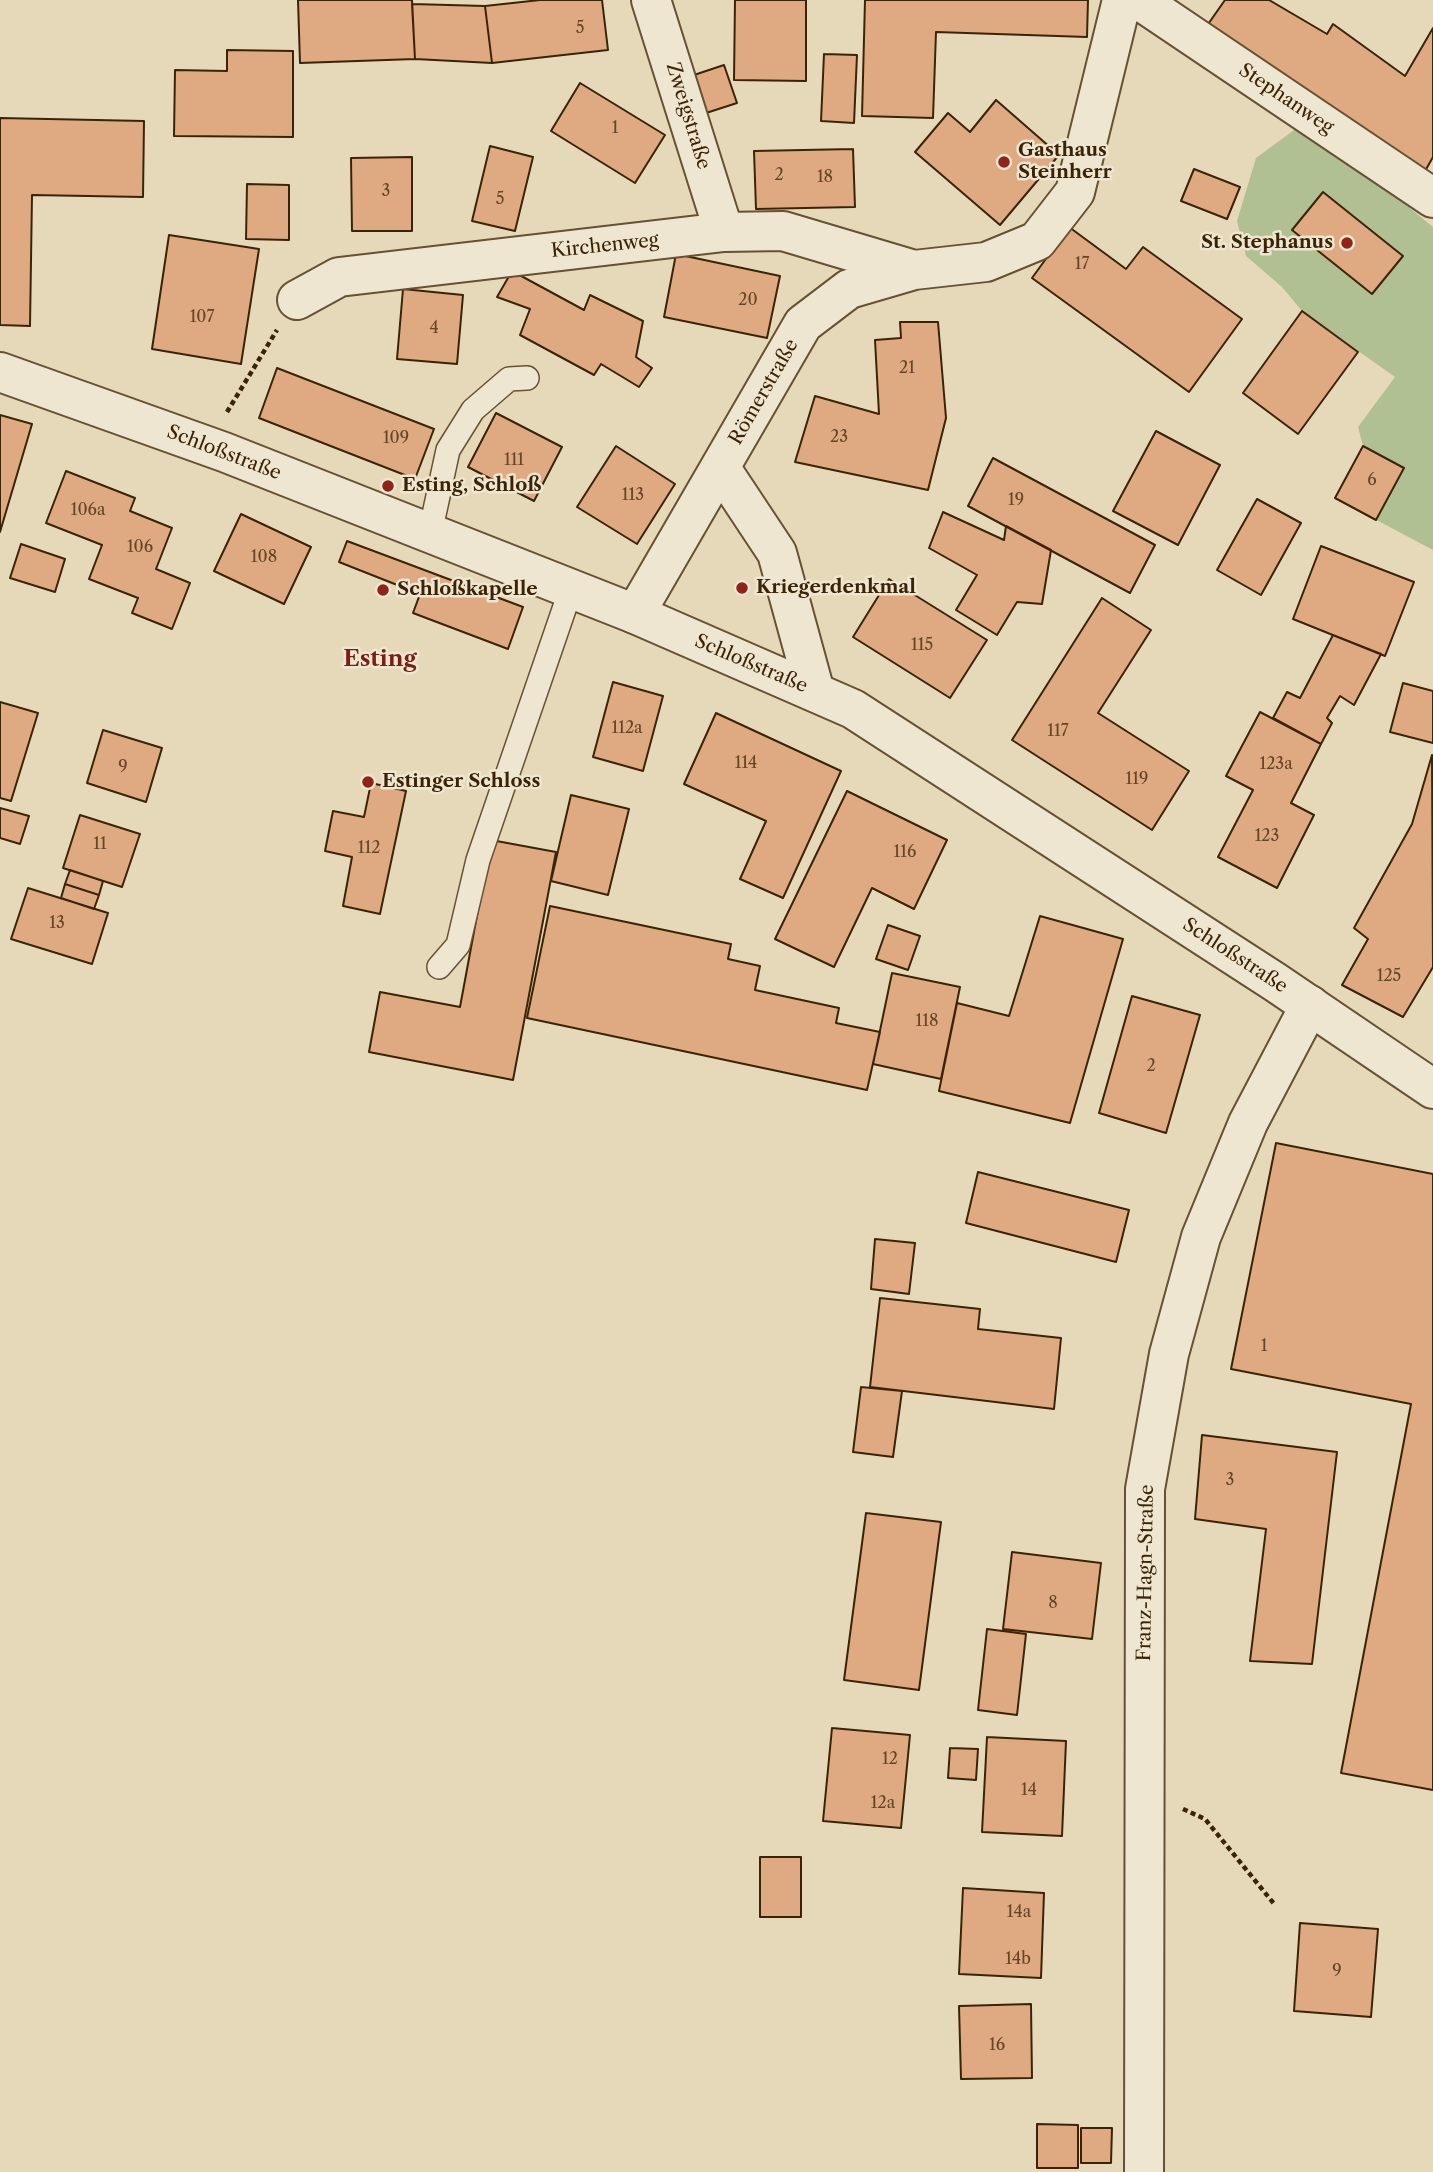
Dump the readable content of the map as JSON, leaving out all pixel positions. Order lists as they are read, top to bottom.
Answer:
{
  "streets": {
    "street": [
      "Stephanweg",
      "Zweigstraße",
      "Kirchenweg",
      "Römerstraße",
      "Schloßstraße",
      "Franz-Hagn-Straße"
    ]
  },
  "crossings": [
    ["Zweigstraße", "Kirchenweg"],
    ["Kirchenweg", "Römerstraße"],
    ["Römerstraße", "Schloßstraße"],
    ["Schloßstraße", "Franz-Hagn-Straße"]
  ],
  "districts": ["Esting"],
  "places": [
    "Gasthaus Steinherr",
    "St. Stephanus",
    "Esting, Schloß",
    "Kriegerdenkmal",
    "Schloßkapelle",
    "Estinger Schloss"
  ],
  "house_numbers": [
    "5",
    "1",
    "2",
    "18",
    "3",
    "5",
    "17",
    "20",
    "107",
    "4",
    "21",
    "23",
    "109",
    "111",
    "6",
    "113",
    "19",
    "106a",
    "106",
    "108",
    "115",
    "112a",
    "117",
    "114",
    "123a",
    "9",
    "119",
    "123",
    "11",
    "112",
    "116",
    "13",
    "125",
    "118",
    "2",
    "1",
    "3",
    "8",
    "12",
    "14",
    "12a",
    "14a",
    "14b",
    "9",
    "16"
  ]
}
